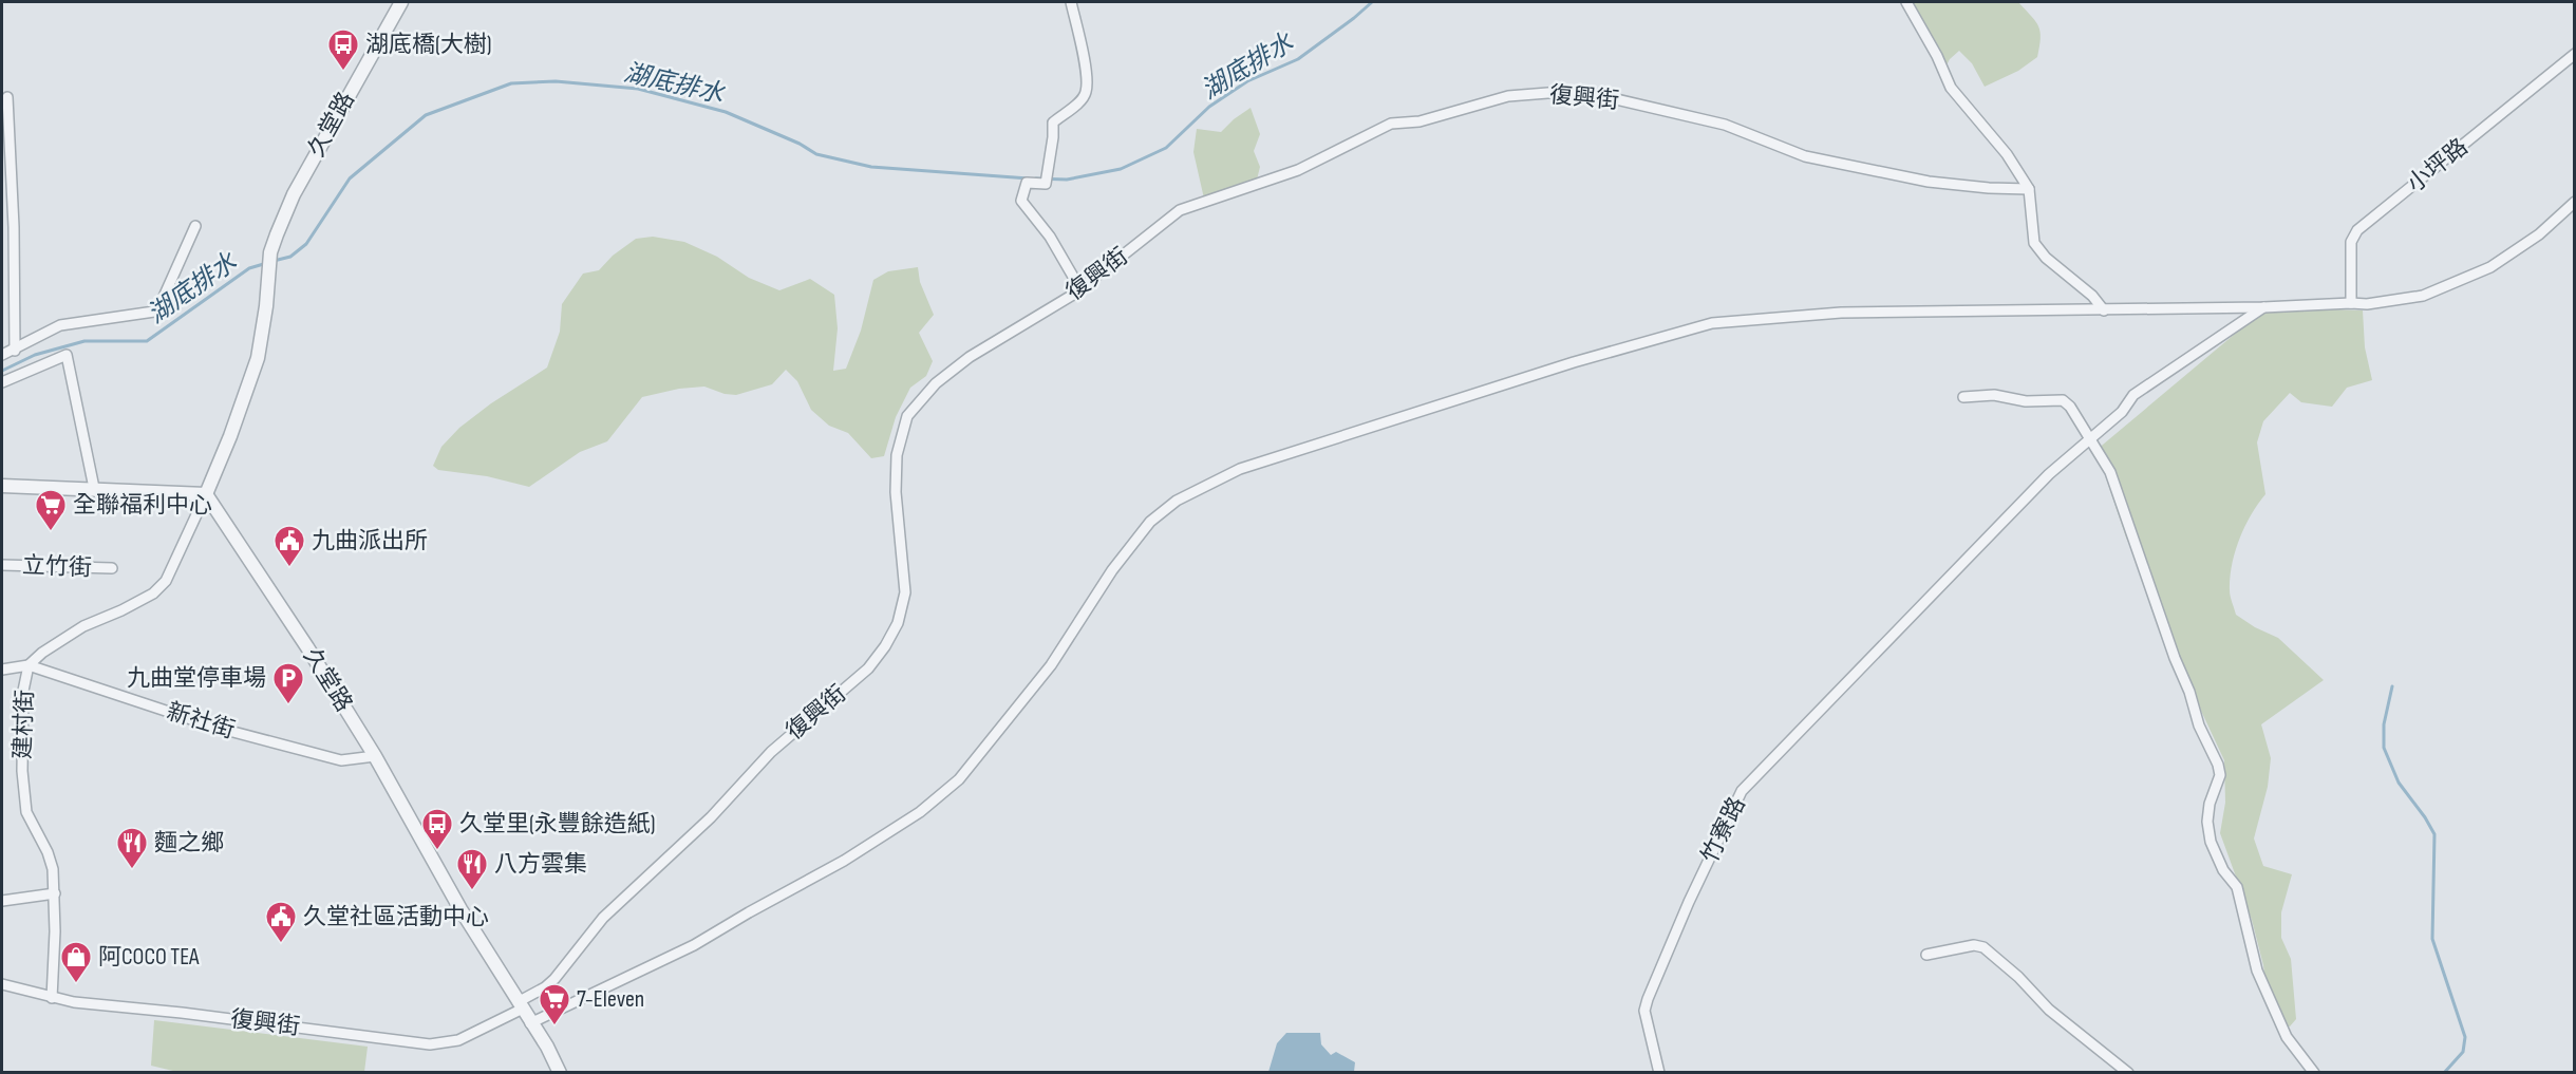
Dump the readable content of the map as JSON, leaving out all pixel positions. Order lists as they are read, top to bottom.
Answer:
{
  "streets": {
    "street": [
      "復興街",
      "久堂路",
      "小坪路",
      "立竹街",
      "新社街",
      "建村街",
      "竹寮路"
    ]
  },
  "crossings": [
    ["復興街", "久堂路"],
    ["復興街", "建村街"],
    ["久堂路", "新社街"],
    ["久堂路", "建村街"],
    ["新社街", "建村街"]
  ],
  "water": ["湖底排水"],
  "places": {
    "bus stop": ["湖底橋(大樹)", "久堂里(永豐餘造紙)"],
    "supermarket": ["全聯福利中心", "7-Eleven"],
    "public building": ["九曲派出所", "久堂社區活動中心"],
    "parking": ["九曲堂停車場"],
    "restaurant": ["麵之鄉", "八方雲集"],
    "shop": ["阿COCO TEA"]
  }
}
